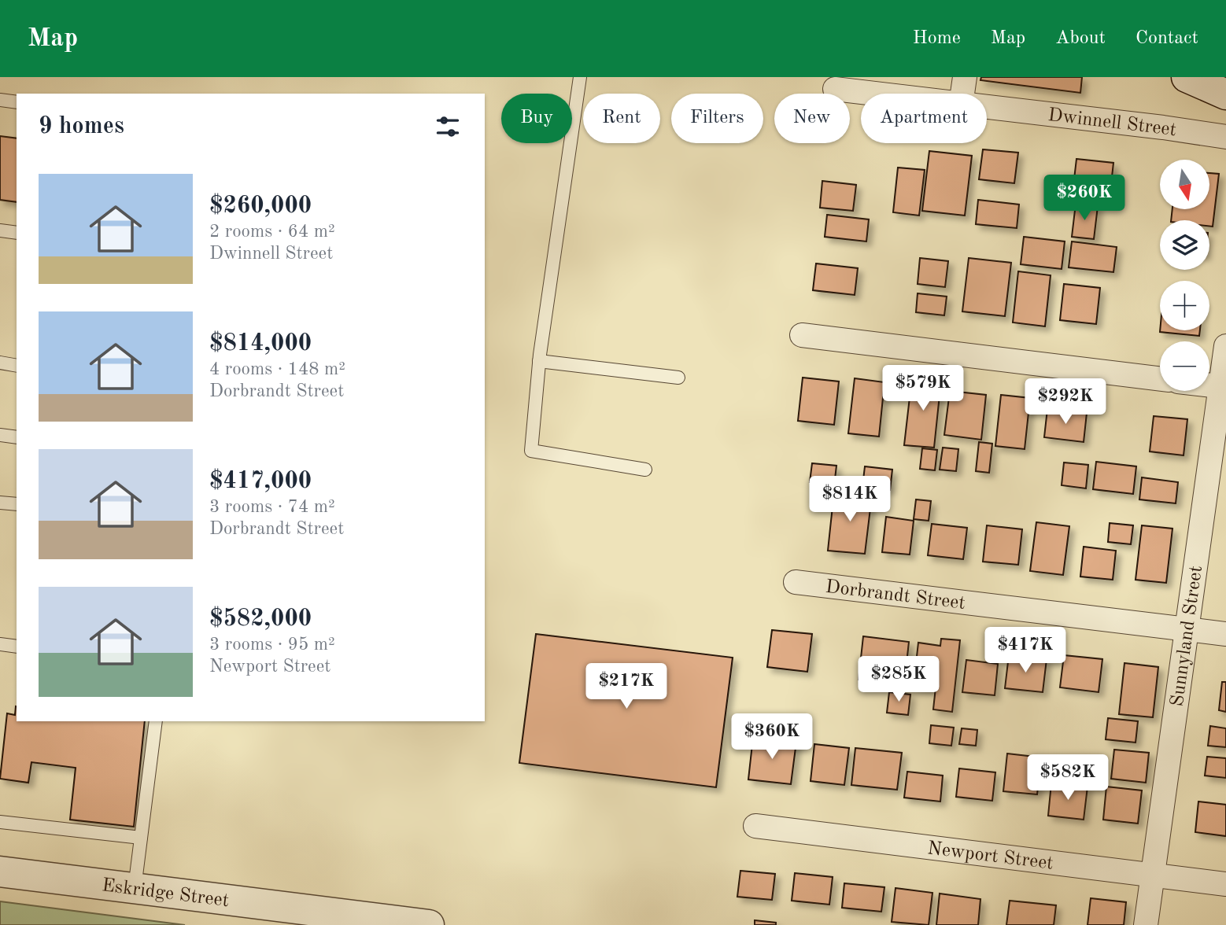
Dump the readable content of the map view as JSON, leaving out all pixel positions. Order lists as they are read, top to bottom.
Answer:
{
  "streets": {
    "street": [
      "Dwinnell Street",
      "Dorbrandt Street",
      "Sunnyland Street",
      "Newport Street",
      "Eskridge Street"
    ]
  },
  "crossings": [
    ["Dorbrandt Street", "Sunnyland Street"],
    ["Sunnyland Street", "Newport Street"]
  ],
  "north": "bottom",
  "page": {
    "header": "Map",
    "nav": [
      "Home",
      "Map",
      "About",
      "Contact"
    ],
    "chip": [
      "Buy",
      "Rent",
      "Filters",
      "New",
      "Apartment"
    ],
    "heading": "9 homes",
    "map_buttons": ["+", "−"],
    "list": [
      {
        "name": "$260,000",
        "note": "2 rooms · 64 m² · Dwinnell Street"
      },
      {
        "name": "$814,000",
        "note": "4 rooms · 148 m² · Dorbrandt Street"
      },
      {
        "name": "$417,000",
        "note": "3 rooms · 74 m² · Dorbrandt Street"
      },
      {
        "name": "$582,000",
        "note": "3 rooms · 95 m² · Newport Street"
      }
    ],
    "price": [
      "$260K",
      "$579K",
      "$292K",
      "$814K",
      "$417K",
      "$285K",
      "$217K",
      "$360K",
      "$582K"
    ]
  }
}
